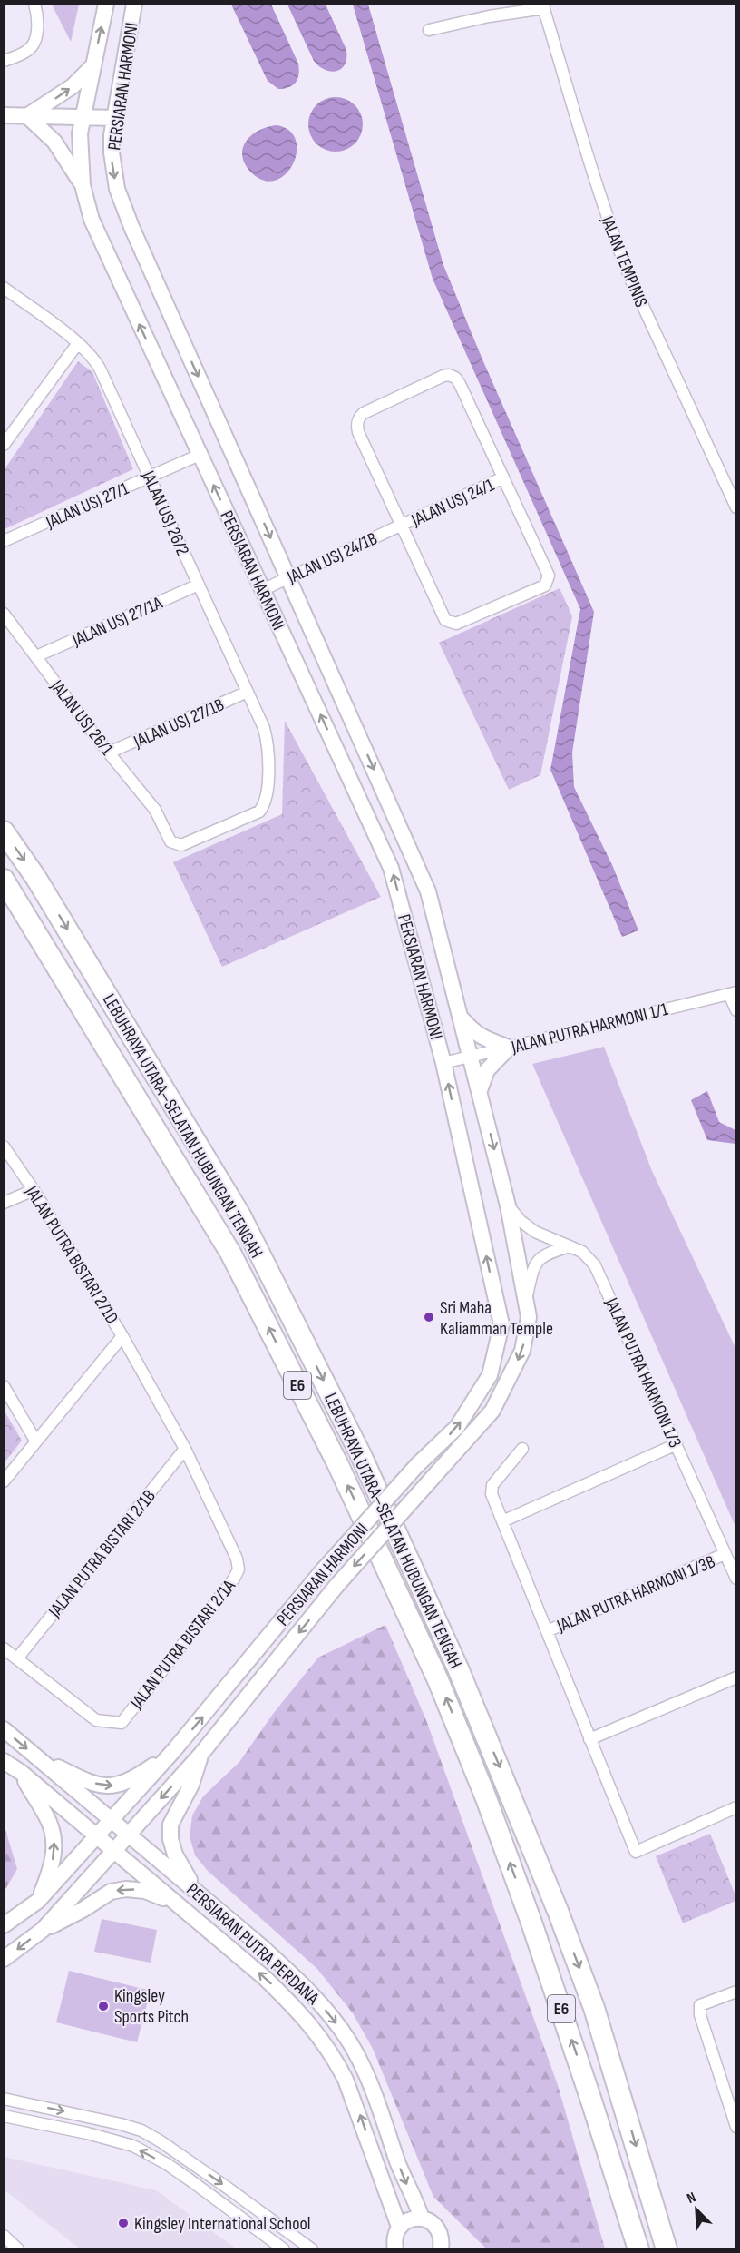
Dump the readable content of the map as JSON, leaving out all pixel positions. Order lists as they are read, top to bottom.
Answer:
{
  "streets": {
    "highway": ["LEBUHRAYA UTARA–SELATAN HUBUNGAN TENGAH", "E6"],
    "main road": ["PERSIARAN HARMONI", "PERSIARAN PUTRA PERDANA"],
    "street": [
      "JALAN TEMPINIS",
      "JALAN USJ 24/1",
      "JALAN USJ 27/1",
      "JALAN USJ 26/2",
      "JALAN USJ 24/1B",
      "JALAN USJ 27/1A",
      "JALAN USJ 26/1",
      "JALAN USJ 27/1B",
      "JALAN PUTRA HARMONI 1/1",
      "JALAN PUTRA BISTARI 2/1D",
      "JALAN PUTRA HARMONI 1/3",
      "JALAN PUTRA BISTARI 2/1B",
      "JALAN PUTRA HARMONI 1/3B",
      "JALAN PUTRA BISTARI 2/1A"
    ]
  },
  "crossings": [
    ["PERSIARAN HARMONI", "JALAN USJ 27/1"],
    ["PERSIARAN HARMONI", "JALAN USJ 24/1B"],
    ["PERSIARAN HARMONI", "JALAN PUTRA HARMONI 1/1"],
    ["PERSIARAN HARMONI", "JALAN PUTRA HARMONI 1/3"],
    ["PERSIARAN HARMONI", "PERSIARAN PUTRA PERDANA"],
    ["JALAN USJ 24/1", "JALAN USJ 24/1B"],
    ["JALAN USJ 27/1", "JALAN USJ 26/2"],
    ["JALAN USJ 26/2", "JALAN USJ 27/1A"],
    ["JALAN USJ 26/2", "JALAN USJ 26/1"],
    ["JALAN USJ 26/2", "JALAN USJ 27/1B"],
    ["JALAN USJ 27/1A", "JALAN USJ 26/1"],
    ["JALAN USJ 26/1", "JALAN USJ 27/1B"],
    ["JALAN PUTRA BISTARI 2/1D", "JALAN PUTRA BISTARI 2/1B"],
    ["JALAN PUTRA BISTARI 2/1D", "JALAN PUTRA BISTARI 2/1A"],
    ["JALAN PUTRA HARMONI 1/3", "JALAN PUTRA HARMONI 1/3B"],
    ["JALAN PUTRA BISTARI 2/1B", "JALAN PUTRA BISTARI 2/1A"]
  ],
  "places": ["Sri Maha Kaliamman Temple", "Kingsley Sports Pitch", "Kingsley International School"],
  "north": "top left"
}
